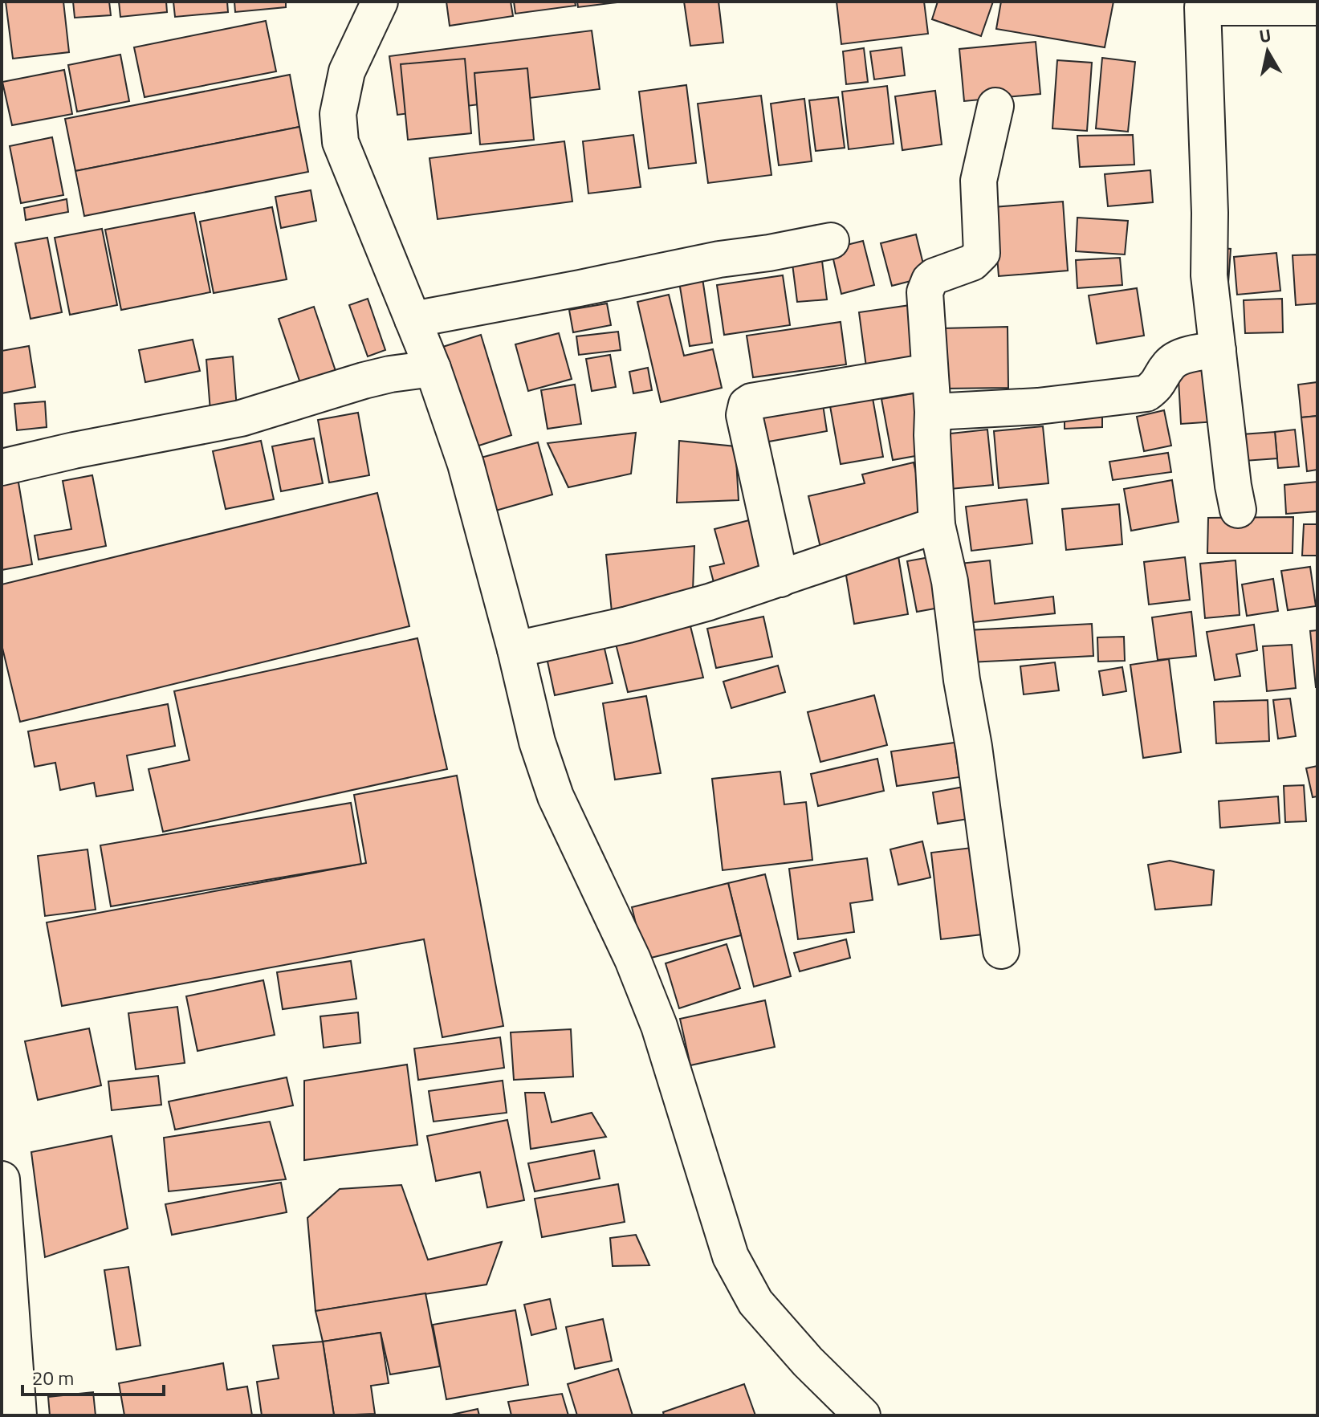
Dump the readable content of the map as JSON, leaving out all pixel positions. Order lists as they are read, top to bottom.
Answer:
{
  "scale_bar": "20 m",
  "north": "top"
}
